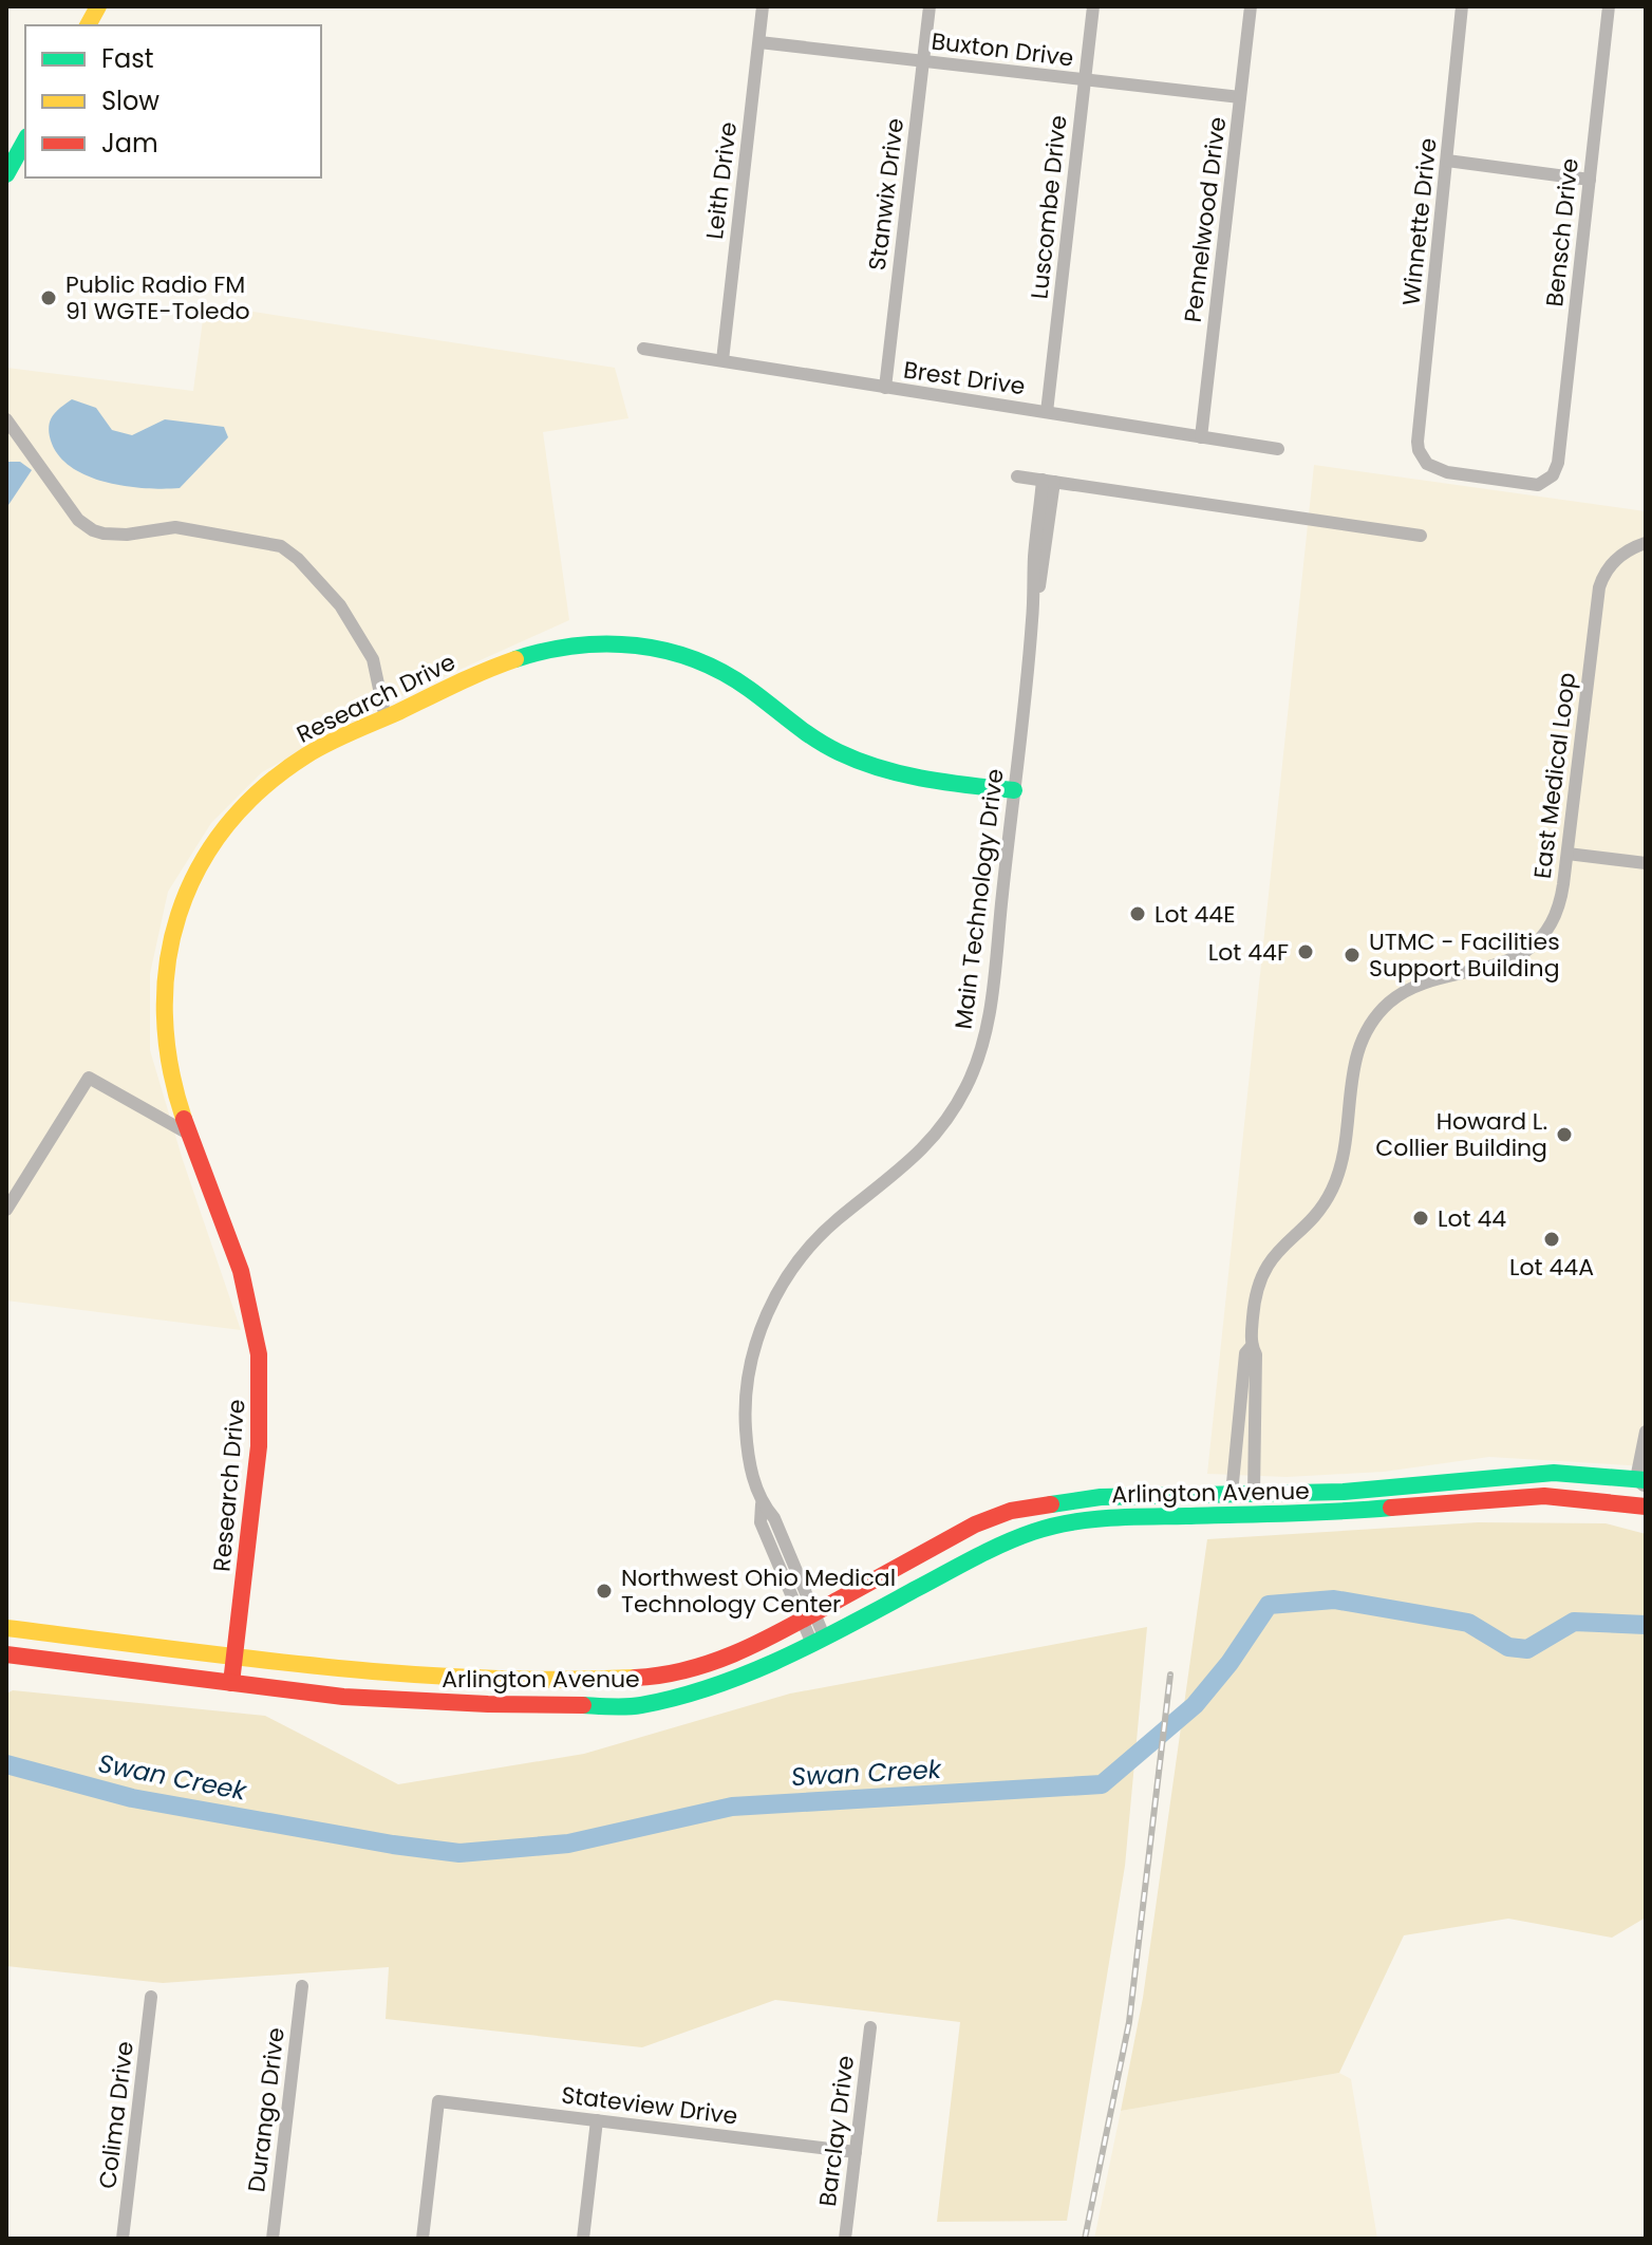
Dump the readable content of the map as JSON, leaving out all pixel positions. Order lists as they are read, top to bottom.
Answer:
{
  "streets": {
    "street": [
      "Buxton Drive",
      "Leith Drive",
      "Stanwix Drive",
      "Luscombe Drive",
      "Pennelwood Drive",
      "Winnette Drive",
      "Bensch Drive",
      "Brest Drive",
      "Research Drive",
      "East Medical Loop",
      "Main Technology Drive",
      "Arlington Avenue",
      "Stateview Drive",
      "Durango Drive",
      "Colima Drive",
      "Barclay Drive"
    ]
  },
  "crossings": [
    ["Buxton Drive", "Leith Drive"],
    ["Buxton Drive", "Stanwix Drive"],
    ["Buxton Drive", "Luscombe Drive"],
    ["Buxton Drive", "Pennelwood Drive"],
    ["Leith Drive", "Brest Drive"],
    ["Stanwix Drive", "Brest Drive"],
    ["Luscombe Drive", "Brest Drive"],
    ["Pennelwood Drive", "Brest Drive"],
    ["Winnette Drive", "Bensch Drive"],
    ["Research Drive", "Main Technology Drive"],
    ["Research Drive", "Arlington Avenue"],
    ["East Medical Loop", "Arlington Avenue"],
    ["Main Technology Drive", "Arlington Avenue"],
    ["Stateview Drive", "Barclay Drive"]
  ],
  "water": ["Swan Creek"],
  "places": [
    "Public Radio FM 91 WGTE-Toledo",
    "Lot 44E",
    "Lot 44F",
    "UTMC - Facilities Support Building",
    "Howard L. Collier Building",
    "Lot 44",
    "Lot 44A",
    "Northwest Ohio Medical Technology Center"
  ],
  "legend": ["Fast", "Slow", "Jam"]
}
